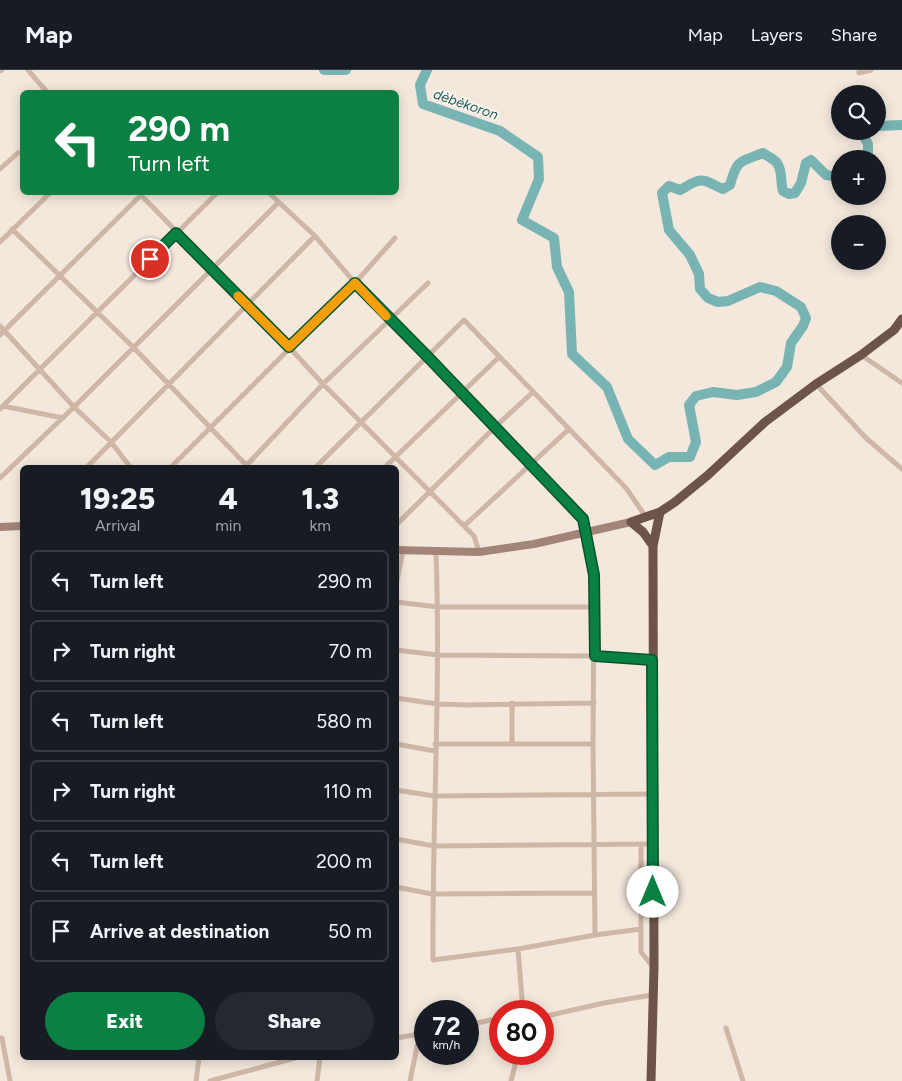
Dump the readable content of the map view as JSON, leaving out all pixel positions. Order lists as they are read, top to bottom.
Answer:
{
  "water": ["dèbèkoron"],
  "page": {
    "header": "Map",
    "nav": ["Map", "Layers", "Share"],
    "map_buttons": ["+", "−"],
    "turn": ["290 m", "Turn left"],
    "eta": [
      "19:25",
      "Arrival",
      "4",
      "min",
      "1.3",
      "km"
    ],
    "list": [
      {
        "name": "Turn left",
        "value": "290 m"
      },
      {
        "name": "Turn right",
        "value": "70 m"
      },
      {
        "name": "Turn left",
        "value": "580 m"
      },
      {
        "name": "Turn right",
        "value": "110 m"
      },
      {
        "name": "Turn left",
        "value": "200 m"
      },
      {
        "name": "Arrive at destination",
        "value": "50 m"
      }
    ],
    "buttons": ["Exit", "Share"],
    "speed": "72 km/h",
    "limit": "80"
  }
}
